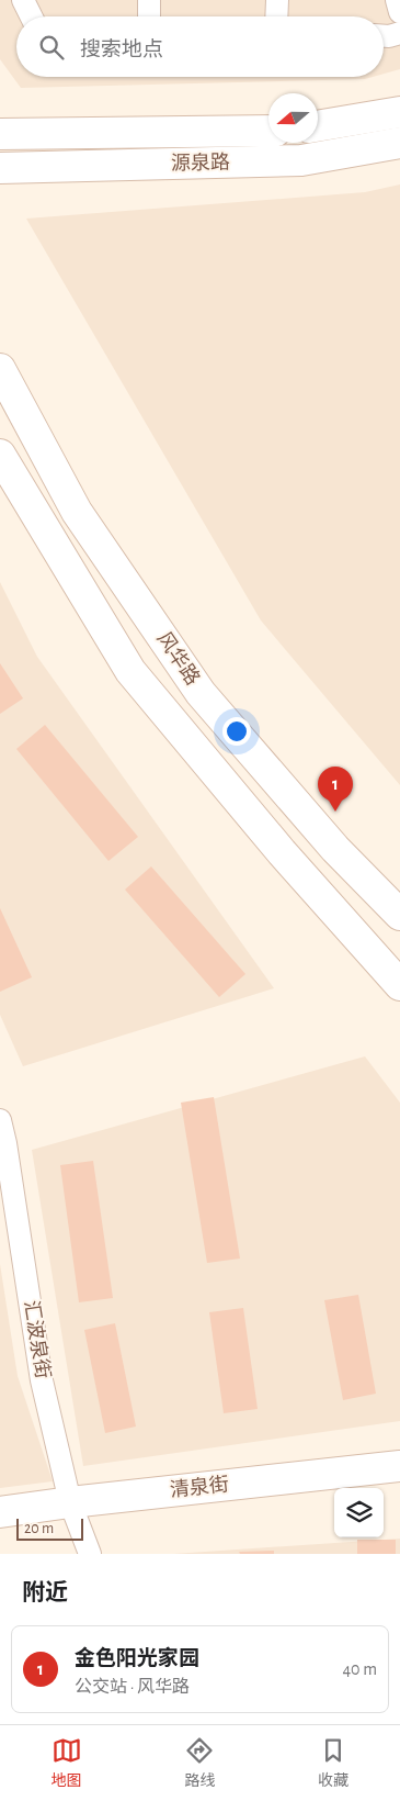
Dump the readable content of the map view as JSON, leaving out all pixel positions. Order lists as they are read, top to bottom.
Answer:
{
  "streets": {
    "street": [
      "源泉路",
      "风华路",
      "汇波泉街",
      "清泉街"
    ]
  },
  "crossings": [
    ["汇波泉街", "清泉街"]
  ],
  "scale_bar": "20 m",
  "north": "left",
  "page": {
    "search": "搜索地点",
    "pins": "1",
    "scale": "20 m",
    "heading": "附近",
    "list": [
      {
        "mark": "1",
        "name": "金色阳光家园",
        "note": "公交站 · 风华路",
        "value": "40 m"
      }
    ],
    "nav": ["地图", "路线", "收藏"]
  }
}
